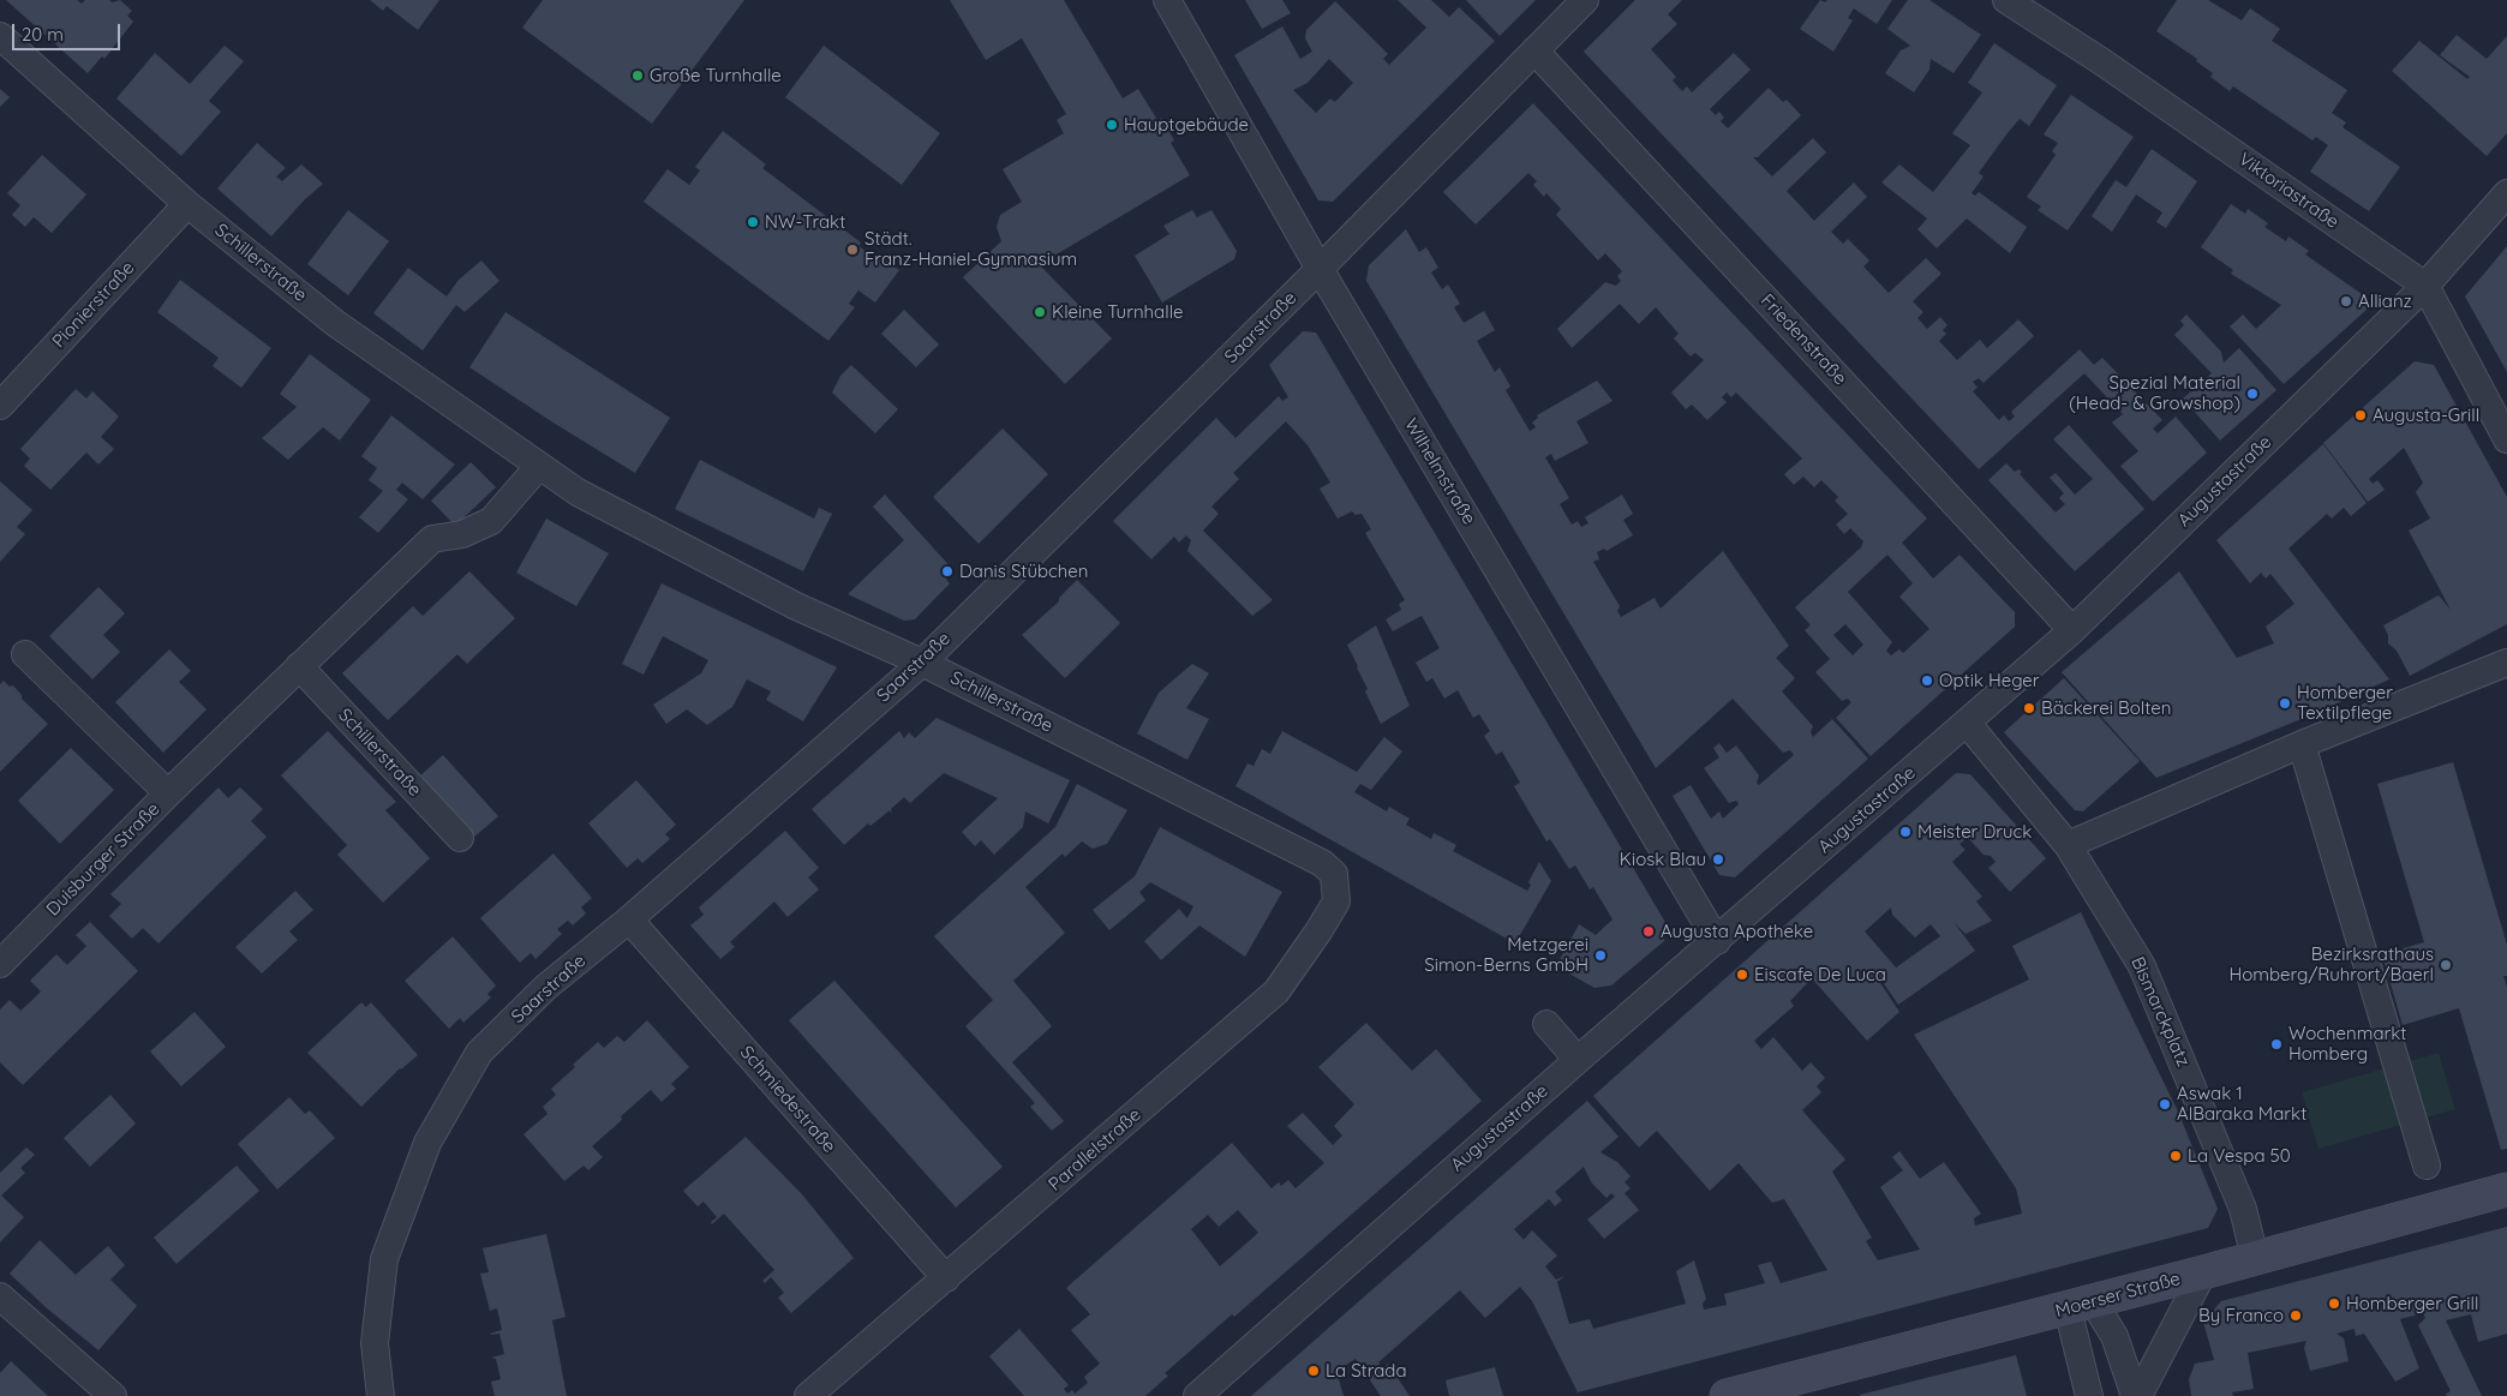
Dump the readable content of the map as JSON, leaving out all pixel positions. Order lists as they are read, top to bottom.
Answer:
{
  "streets": {
    "street": [
      "Viktoriastraße",
      "Schillerstraße",
      "Pionierstraße",
      "Saarstraße",
      "Friedenstraße",
      "Wilhelmstraße",
      "Augustastraße",
      "Duisburger Straße",
      "Bismarckplatz",
      "Schmiedestraße",
      "Parallelstraße",
      "Moerser Straße"
    ]
  },
  "crossings": [
    ["Viktoriastraße", "Augustastraße"],
    ["Schillerstraße", "Pionierstraße"],
    ["Schillerstraße", "Saarstraße"],
    ["Schillerstraße", "Parallelstraße"],
    ["Saarstraße", "Friedenstraße"],
    ["Saarstraße", "Wilhelmstraße"],
    ["Saarstraße", "Schmiedestraße"],
    ["Friedenstraße", "Augustastraße"],
    ["Wilhelmstraße", "Augustastraße"],
    ["Augustastraße", "Bismarckplatz"],
    ["Bismarckplatz", "Moerser Straße"],
    ["Schmiedestraße", "Parallelstraße"]
  ],
  "places": [
    "Große Turnhalle",
    "Hauptgebäude",
    "NW-Trakt",
    "Städt. Franz-Haniel-Gymnasium",
    "Allianz",
    "Kleine Turnhalle",
    "Spezial Material (Head- & Growshop)",
    "Augusta-Grill",
    "Danis Stübchen",
    "Optik Heger",
    "Homberger Textilpflege",
    "Bäckerei Bolten",
    "Meister Druck",
    "Kiosk Blau",
    "Augusta Apotheke",
    "Metzgerei Simon-Berns GmbH",
    "Bezirksrathaus Homberg/Ruhrort/Baerl",
    "Eiscafe De Luca",
    "Wochenmarkt Homberg",
    "Aswak 1 AlBaraka Markt",
    "La Vespa 50",
    "Homberger Grill",
    "By Franco",
    "La Strada"
  ],
  "scale_bar": "20 m"
}
